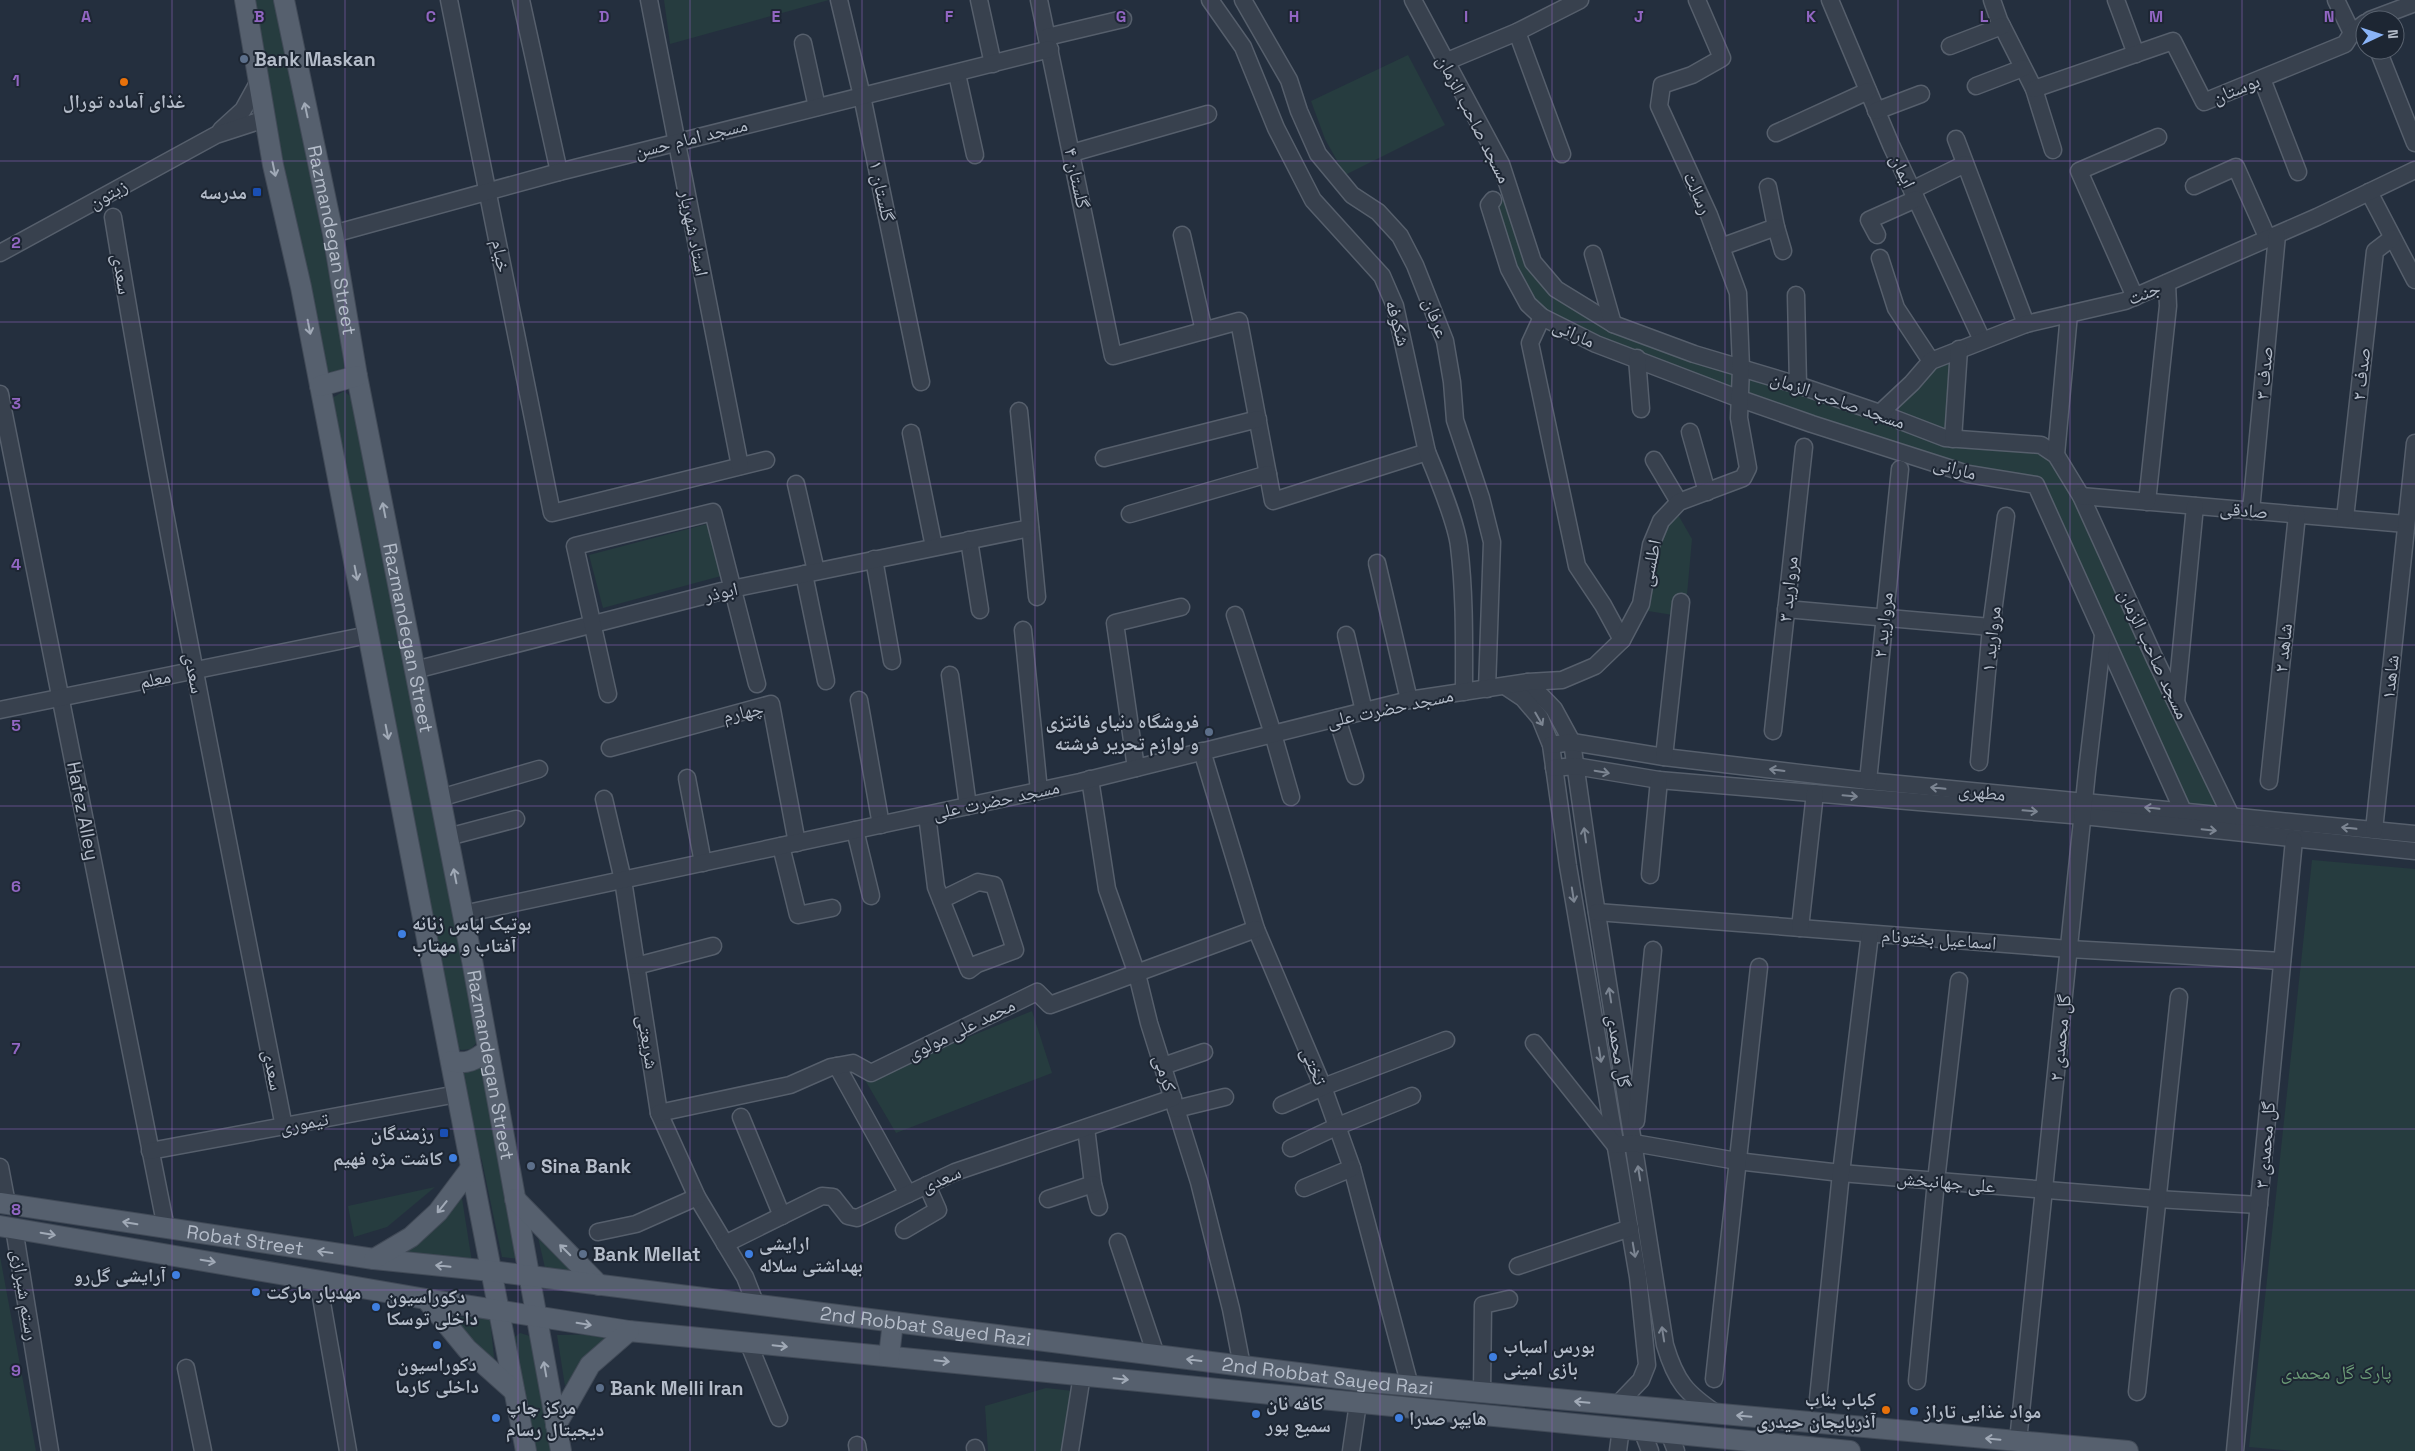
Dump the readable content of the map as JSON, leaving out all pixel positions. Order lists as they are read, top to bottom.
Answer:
{
  "streets": {
    "main road": ["Razmandegan Street", "Robat Street", "2nd Robbat Sayed Razi"],
    "street": [
      "بوستان",
      "مسجد صاحب الزمان",
      "مسجد امام حسن",
      "ایمان",
      "گلستان ۴",
      "گلستان ۱",
      "رسالت",
      "زیتون",
      "استاد شهریار",
      "خیام",
      "سعدی",
      "جنت",
      "عرفان",
      "شکوفه",
      "مارانی",
      "صدف ۳",
      "صدف ۲",
      "صادقی",
      "اطلسی",
      "مروارید ۳",
      "ابوذر",
      "مروارید ۲",
      "مروارید ۱",
      "شاهد ۲",
      "شاهد۱",
      "معلم",
      "مسجد حضرت علی",
      "چهارم",
      "مطهری",
      "Hafez Alley",
      "اسماعیل بختونام",
      "محمد علی مولوی",
      "گل محمدی ۲",
      "شریعتی",
      "گل محمدی",
      "تختی",
      "کرمی",
      "تیموری",
      "گل محمدی ۳",
      "علی جهانبخش",
      "رستم شیرازی"
    ]
  },
  "crossings": [
    ["مسجد صاحب الزمان", "رسالت"],
    ["مسجد صاحب الزمان", "جنت"],
    ["مسجد صاحب الزمان", "صادقی"],
    ["مسجد صاحب الزمان", "اطلسی"],
    ["مسجد صاحب الزمان", "مطهری"],
    ["مسجد امام حسن", "گلستان ۴"],
    ["مسجد امام حسن", "گلستان ۱"],
    ["مسجد امام حسن", "استاد شهریار"],
    ["مسجد امام حسن", "Razmandegan Street"],
    ["مسجد امام حسن", "خیام"],
    ["ایمان", "جنت"],
    ["رسالت", "اطلسی"],
    ["استاد شهریار", "خیام"],
    ["Razmandegan Street", "ابوذر"],
    ["Razmandegan Street", "معلم"],
    ["Razmandegan Street", "مسجد حضرت علی"],
    ["Razmandegan Street", "تیموری"],
    ["Razmandegan Street", "Robat Street"],
    ["Razmandegan Street", "2nd Robbat Sayed Razi"],
    ["سعدی", "معلم"],
    ["سعدی", "شریعتی"],
    ["سعدی", "کرمی"],
    ["سعدی", "تیموری"],
    ["جنت", "صدف ۳"],
    ["عرفان", "مسجد حضرت علی"],
    ["شکوفه", "مسجد حضرت علی"],
    ["مارانی", "اطلسی"],
    ["مارانی", "مطهری"],
    ["مارانی", "گل محمدی ۲"],
    ["صدف ۳", "صادقی"],
    ["صدف ۲", "صادقی"],
    ["صادقی", "شاهد ۲"],
    ["صادقی", "شاهد۱"],
    ["اطلسی", "مسجد حضرت علی"],
    ["اطلسی", "گل محمدی"],
    ["مروارید ۲", "مطهری"],
    ["شاهد۱", "مطهری"],
    ["معلم", "Hafez Alley"],
    ["مسجد حضرت علی", "چهارم"],
    ["مسجد حضرت علی", "شریعتی"],
    ["مسجد حضرت علی", "گل محمدی"],
    ["مسجد حضرت علی", "تختی"],
    ["مسجد حضرت علی", "کرمی"],
    ["مطهری", "گل محمدی ۲"],
    ["مطهری", "گل محمدی"],
    ["مطهری", "گل محمدی ۳"],
    ["Hafez Alley", "تیموری"],
    ["Hafez Alley", "Robat Street"],
    ["اسماعیل بختونام", "گل محمدی ۲"],
    ["اسماعیل بختونام", "گل محمدی"],
    ["اسماعیل بختونام", "گل محمدی ۳"],
    ["محمد علی مولوی", "شریعتی"],
    ["محمد علی مولوی", "تختی"],
    ["محمد علی مولوی", "کرمی"],
    ["گل محمدی ۲", "علی جهانبخش"],
    ["گل محمدی ۲", "2nd Robbat Sayed Razi"],
    ["شریعتی", "2nd Robbat Sayed Razi"],
    ["گل محمدی", "علی جهانبخش"],
    ["گل محمدی", "2nd Robbat Sayed Razi"],
    ["تختی", "2nd Robbat Sayed Razi"],
    ["کرمی", "2nd Robbat Sayed Razi"],
    ["گل محمدی ۳", "علی جهانبخش"],
    ["Robat Street", "رستم شیرازی"],
    ["Robat Street", "2nd Robbat Sayed Razi"]
  ],
  "parks": ["پارک گل محمدی"],
  "places": {
    "other": [
      "Bank Maskan",
      "غذای آماده تورال",
      "فروشگاه دنیای فانتزی و لوازم تحریر فرشته",
      "بوتیک لباس زنانه آفتاب و مهتاب",
      "کاشت مژه فهیم",
      "Sina Bank",
      "Bank Mellat",
      "ارایشی بهداشتی سلاله",
      "آرایشی گل‌رو",
      "مهدیار مارکت",
      "دکوراسیون داخلی توسکا",
      "دکوراسیون داخلی کارما",
      "بورس اسباب بازی امینی",
      "Bank Melli Iran",
      "کباب بناب آذربایجان حیدری",
      "مواد غذایی تاراز",
      "کافه نان سمیع پور",
      "مرکز چاپ دیجیتال رسام",
      "هایپر صدرا"
    ],
    "transit": ["مدرسه", "رزمندگان"]
  },
  "north": "right",
  "grid": {
    "columns": [
      "A",
      "B",
      "C",
      "D",
      "E",
      "F",
      "G",
      "H",
      "I",
      "J",
      "K",
      "L",
      "M",
      "N"
    ],
    "rows": [
      "1",
      "2",
      "3",
      "4",
      "5",
      "6",
      "7",
      "8",
      "9"
    ]
  }
}
